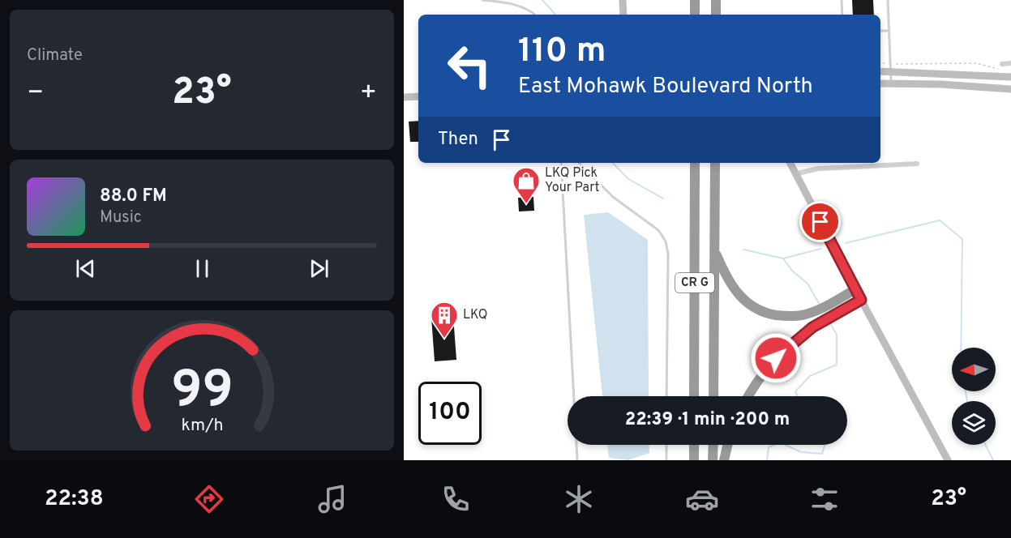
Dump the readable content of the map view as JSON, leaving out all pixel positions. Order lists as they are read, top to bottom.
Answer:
{
  "streets": {
    "highway": ["CR G"]
  },
  "places": {
    "shop": ["LKQ Pick Your Part"],
    "building": ["LKQ"]
  },
  "north": "left",
  "page": {
    "tile": "Climate",
    "turn": ["110 m", "East Mohawk Boulevard North"],
    "heat": ["−", "23°", "+"],
    "then": "Then",
    "song": ["88.0 FM", "Music"],
    "limit": "100",
    "trip": "22:39 · 1 min · 200 m",
    "tabs": ["22:38", "23°"],
    "gauge": ["99", "km/h"]
  }
}
